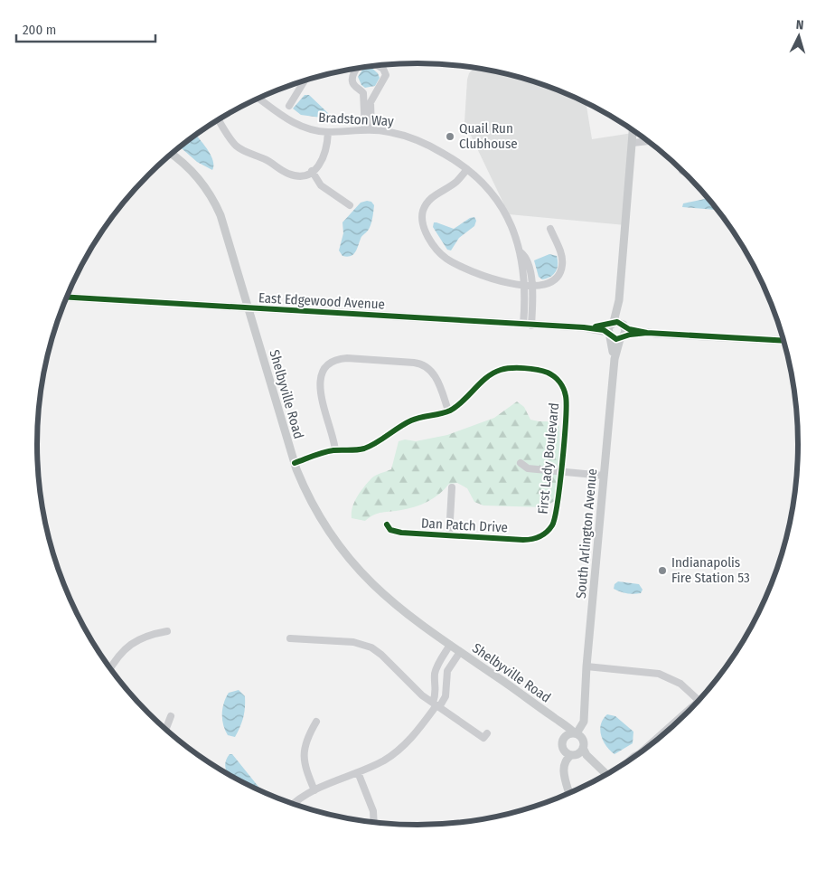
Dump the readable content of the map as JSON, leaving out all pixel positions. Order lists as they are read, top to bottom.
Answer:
{
  "streets": {
    "main road": ["East Edgewood Avenue", "Shelbyville Road", "South Arlington Avenue"],
    "street": ["Bradston Way", "First Lady Boulevard", "Dan Patch Drive"]
  },
  "crossings": [
    ["Bradston Way", "East Edgewood Avenue"],
    ["East Edgewood Avenue", "Shelbyville Road"],
    ["East Edgewood Avenue", "South Arlington Avenue"],
    ["First Lady Boulevard", "Dan Patch Drive"]
  ],
  "places": ["Quail Run Clubhouse", "Indianapolis Fire Station 53"],
  "scale_bar": "200 m",
  "north": "top"
}
